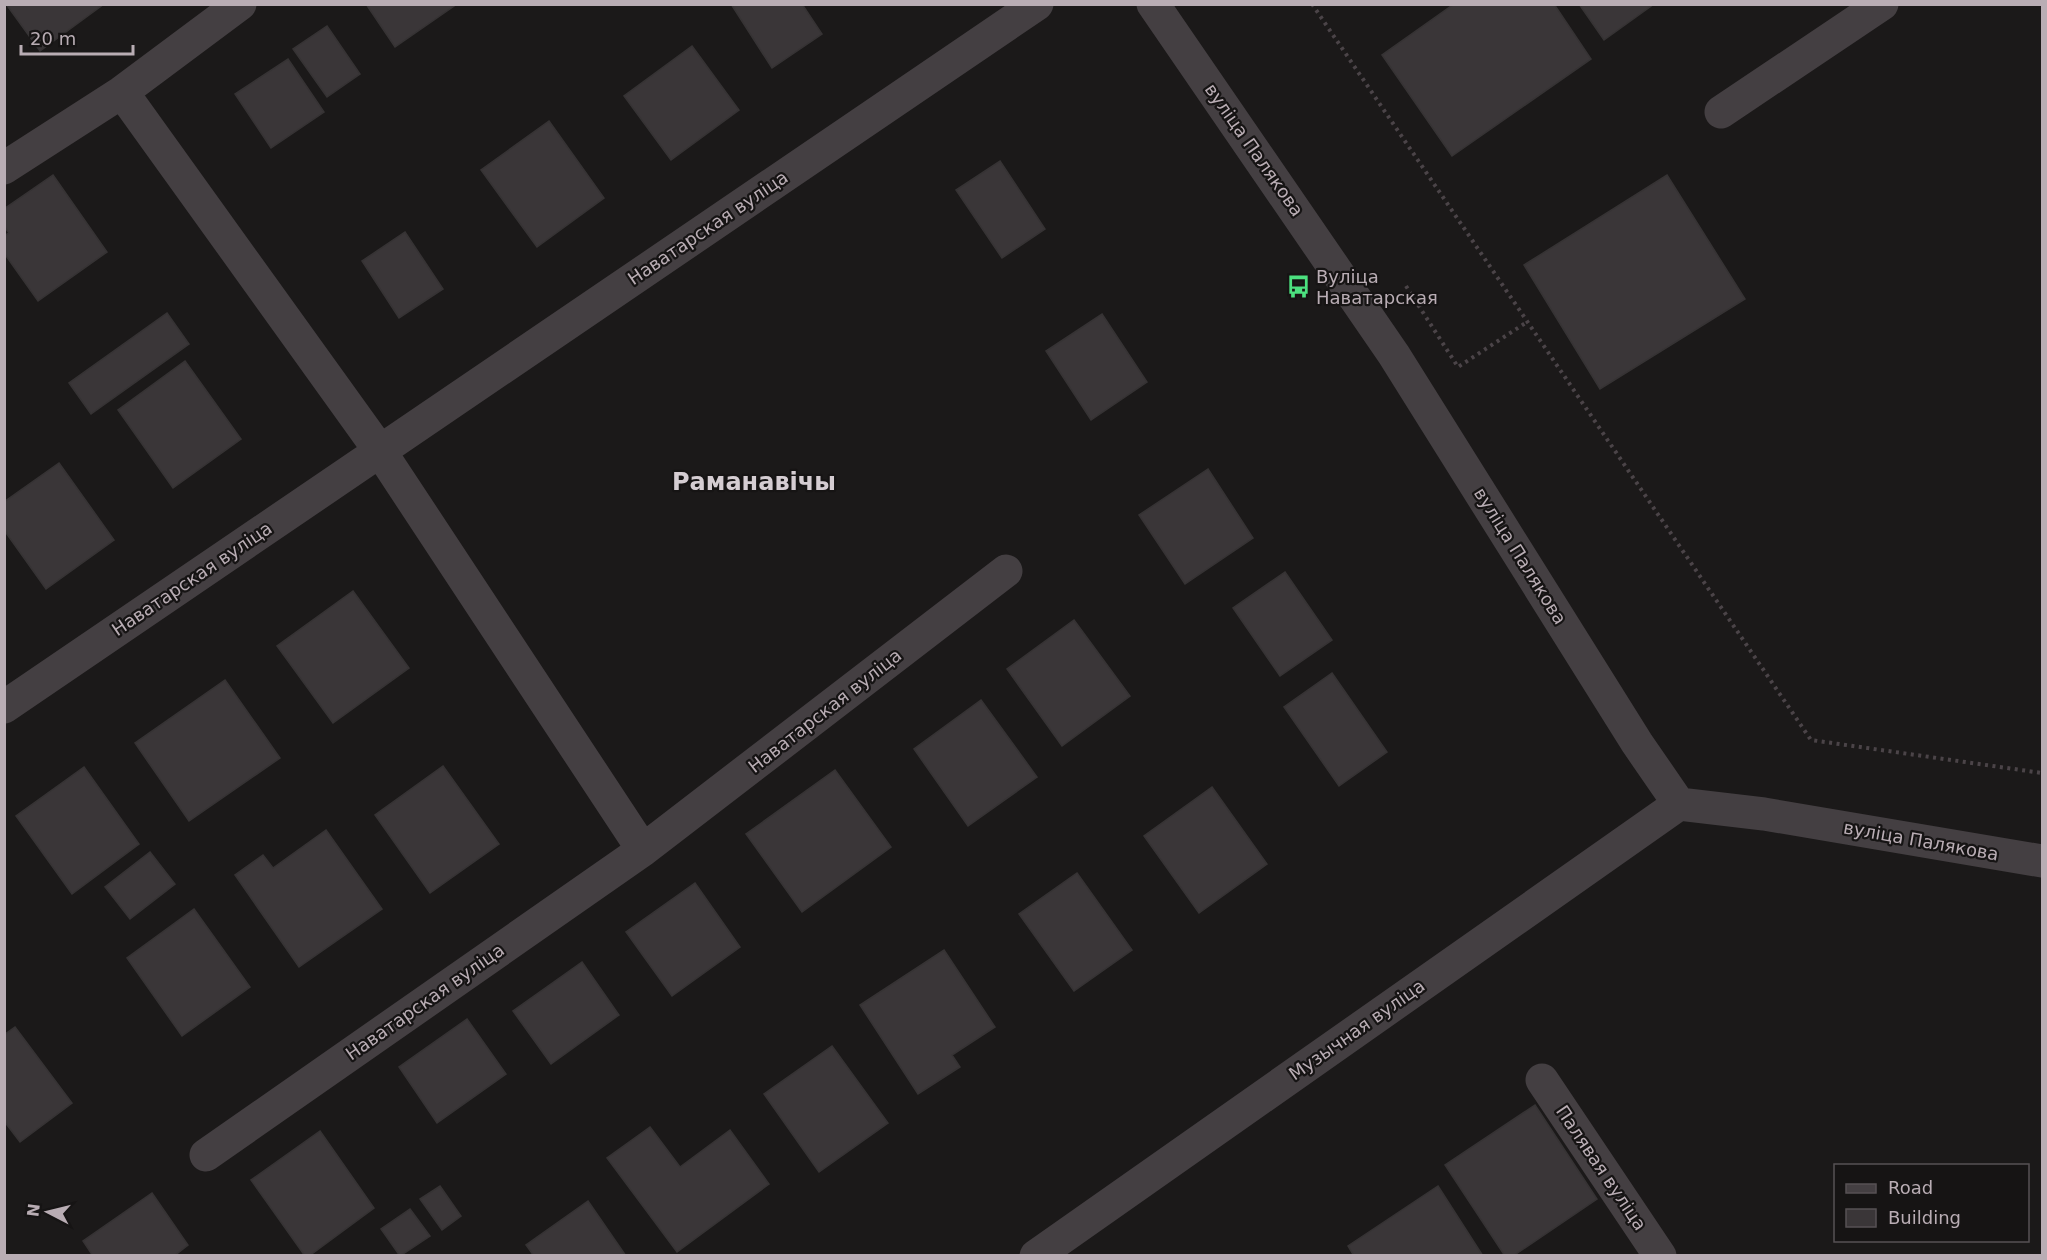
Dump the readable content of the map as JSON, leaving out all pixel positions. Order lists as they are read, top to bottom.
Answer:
{
  "streets": {
    "street": [
      "вуліца Палякова",
      "Наватарская вуліца",
      "Музычная вуліца",
      "Палявая вуліца"
    ]
  },
  "crossings": [
    ["вуліца Палякова", "Музычная вуліца"]
  ],
  "districts": ["Раманавічы"],
  "places": {
    "bus stop": ["Вуліца Наватарская"]
  },
  "legend": ["Road", "Building"],
  "scale_bar": "20 m",
  "north": "left"
}
